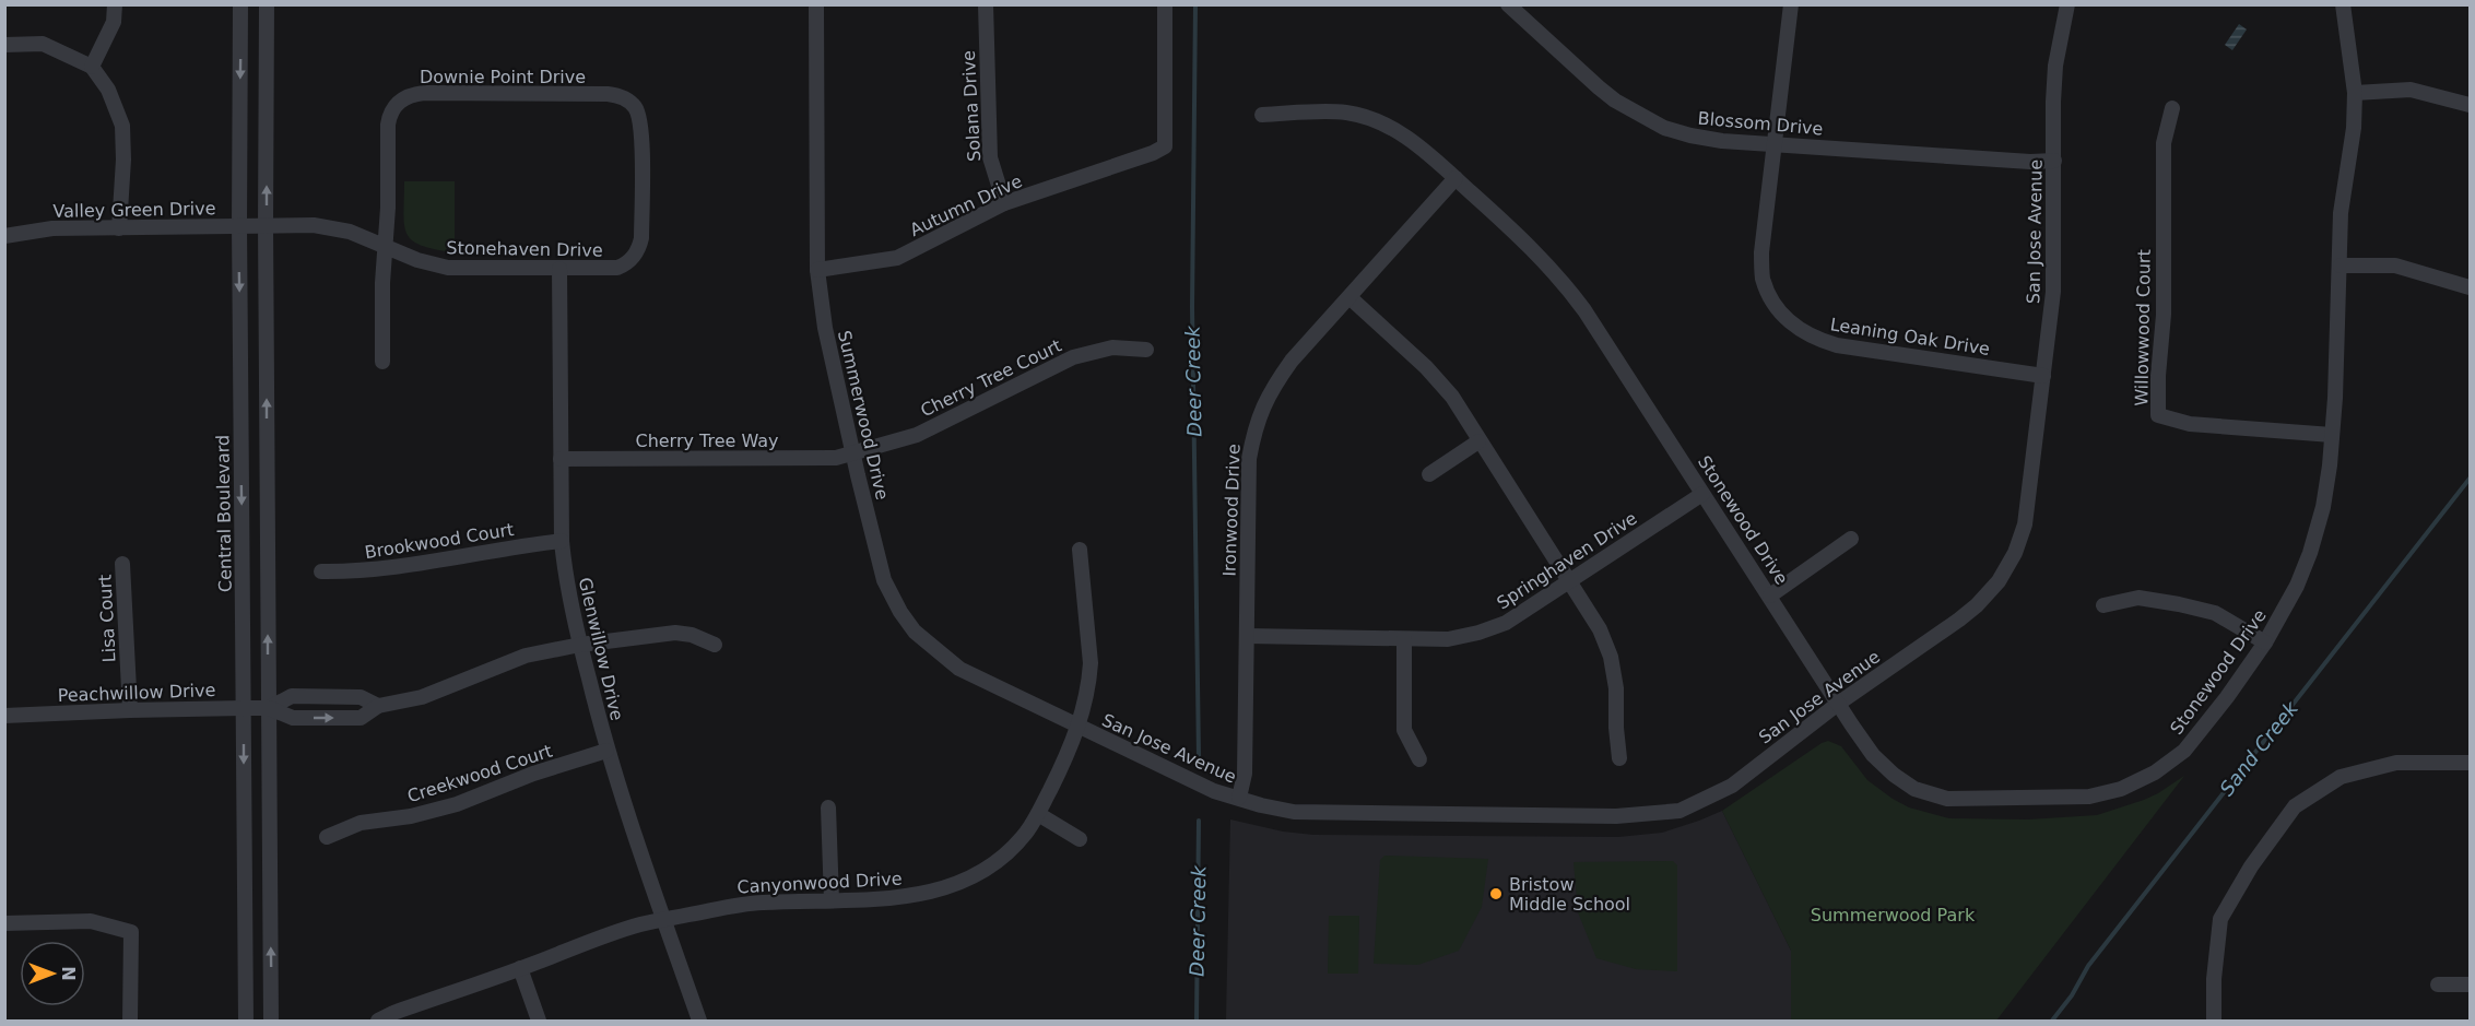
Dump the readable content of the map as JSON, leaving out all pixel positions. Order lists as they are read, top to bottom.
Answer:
{
  "streets": {
    "street": [
      "Downie Point Drive",
      "Solana Drive",
      "Blossom Drive",
      "Autumn Drive",
      "Valley Green Drive",
      "San Jose Avenue",
      "Stonehaven Drive",
      "Willowwood Court",
      "Leaning Oak Drive",
      "Cherry Tree Court",
      "Summerwood Drive",
      "Cherry Tree Way",
      "Ironwood Drive",
      "Central Boulevard",
      "Stonewood Drive",
      "Brookwood Court",
      "Springhaven Drive",
      "Lisa Court",
      "Glenwillow Drive",
      "Peachwillow Drive",
      "Creekwood Court",
      "Canyonwood Drive"
    ]
  },
  "crossings": [
    ["Downie Point Drive", "Stonehaven Drive"],
    ["Solana Drive", "Autumn Drive"],
    ["Blossom Drive", "San Jose Avenue"],
    ["Blossom Drive", "Leaning Oak Drive"],
    ["Autumn Drive", "Summerwood Drive"],
    ["Valley Green Drive", "Stonehaven Drive"],
    ["Valley Green Drive", "Central Boulevard"],
    ["San Jose Avenue", "Leaning Oak Drive"],
    ["San Jose Avenue", "Summerwood Drive"],
    ["San Jose Avenue", "Ironwood Drive"],
    ["San Jose Avenue", "Stonewood Drive"],
    ["San Jose Avenue", "Canyonwood Drive"],
    ["Stonehaven Drive", "Glenwillow Drive"],
    ["Willowwood Court", "Stonewood Drive"],
    ["Cherry Tree Court", "Summerwood Drive"],
    ["Cherry Tree Court", "Cherry Tree Way"],
    ["Summerwood Drive", "Cherry Tree Way"],
    ["Summerwood Drive", "Canyonwood Drive"],
    ["Cherry Tree Way", "Glenwillow Drive"],
    ["Ironwood Drive", "Stonewood Drive"],
    ["Ironwood Drive", "Springhaven Drive"],
    ["Central Boulevard", "Peachwillow Drive"],
    ["Stonewood Drive", "Springhaven Drive"],
    ["Brookwood Court", "Glenwillow Drive"],
    ["Lisa Court", "Peachwillow Drive"],
    ["Glenwillow Drive", "Peachwillow Drive"],
    ["Glenwillow Drive", "Creekwood Court"],
    ["Glenwillow Drive", "Canyonwood Drive"]
  ],
  "water": ["Deer Creek", "Sand Creek"],
  "parks": ["Summerwood Park"],
  "places": ["Bristow Middle School"],
  "north": "right"
}
